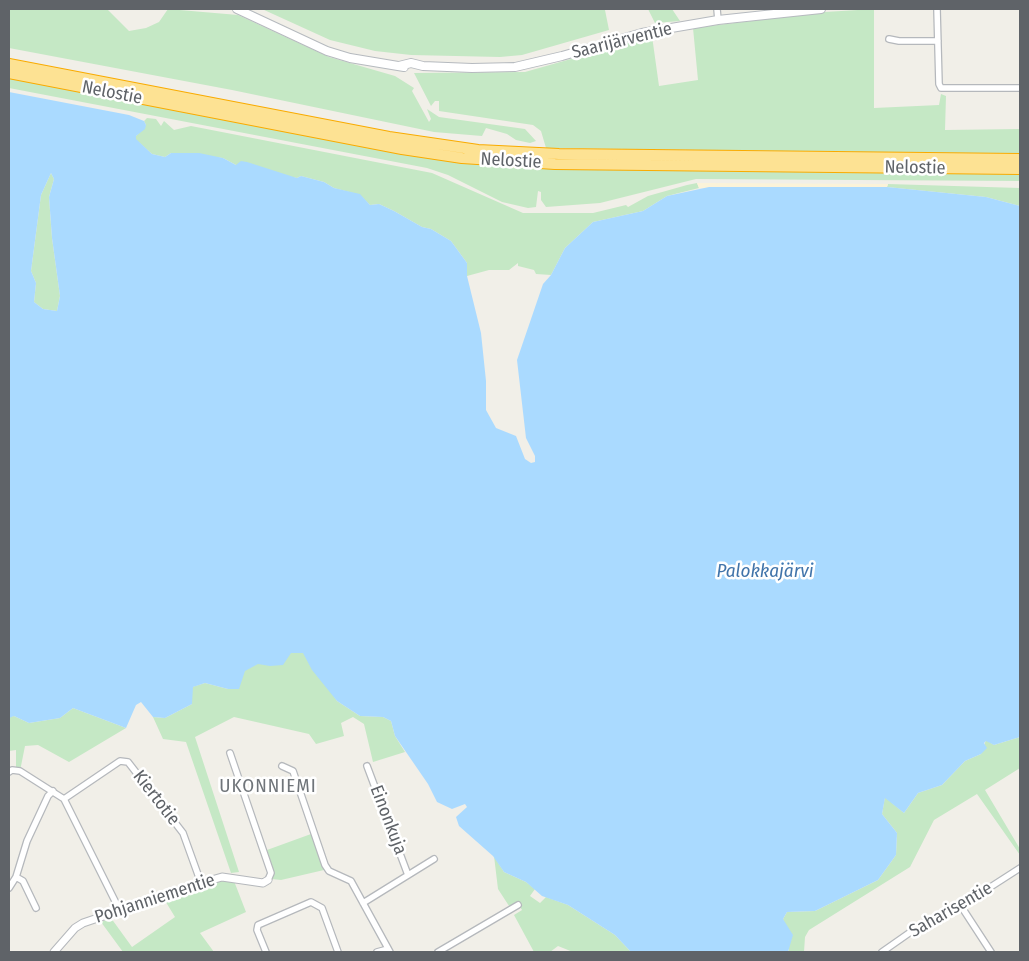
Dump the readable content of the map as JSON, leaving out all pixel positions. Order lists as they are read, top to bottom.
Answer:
{
  "streets": {
    "highway": ["Nelostie"],
    "main road": ["Saarijärventie"],
    "street": [
      "Kiertotie",
      "Einonkuja",
      "Pohjanniementie",
      "Saharisentie"
    ]
  },
  "crossings": [
    ["Kiertotie", "Pohjanniementie"]
  ],
  "districts": ["UKONNIEMI"],
  "water": ["Palokkajärvi"]
}
